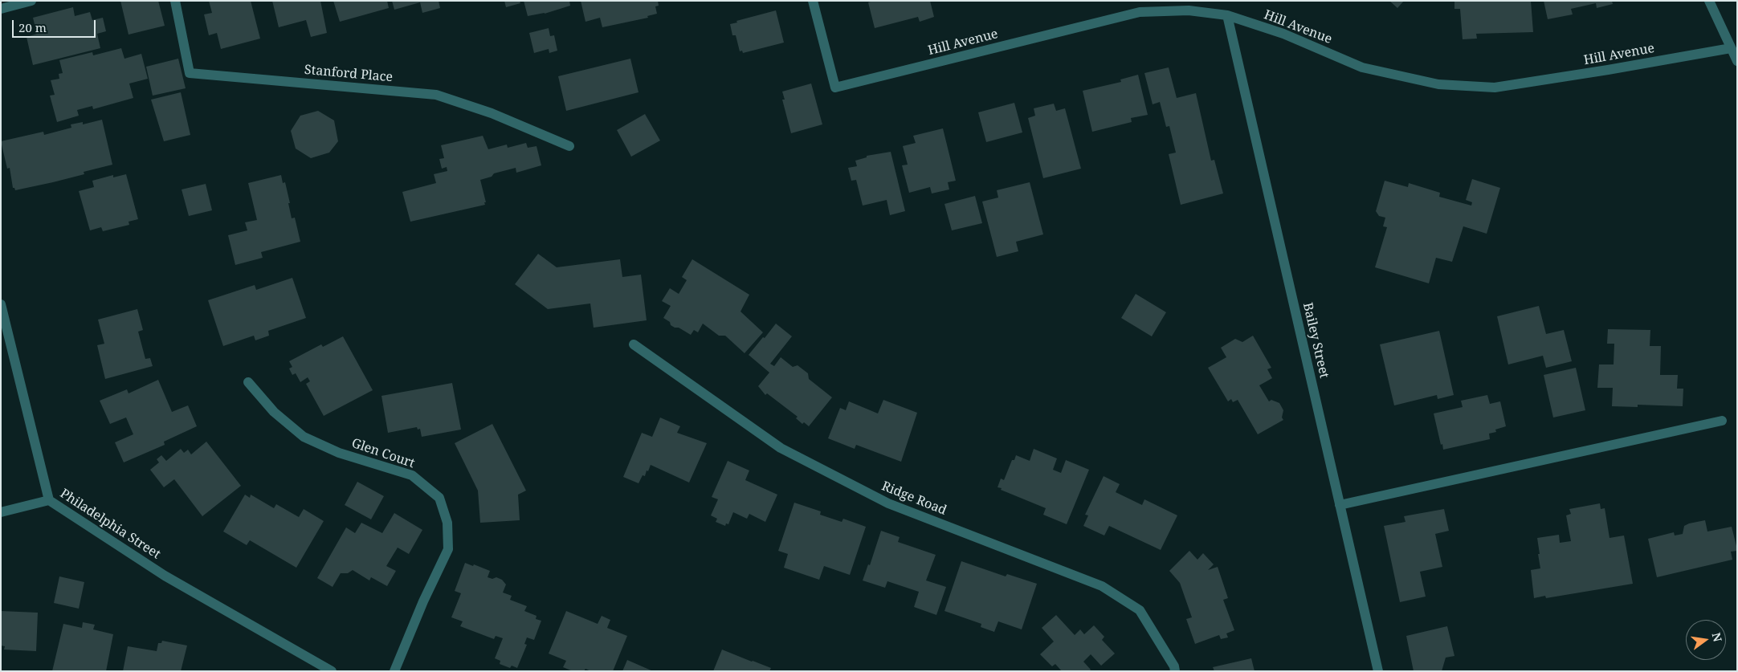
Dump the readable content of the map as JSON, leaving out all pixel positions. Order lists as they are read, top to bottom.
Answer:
{
  "streets": {
    "street": [
      "Hill Avenue",
      "Stanford Place",
      "Bailey Street",
      "Glen Court",
      "Ridge Road",
      "Philadelphia Street"
    ]
  },
  "crossings": [
    ["Hill Avenue", "Bailey Street"]
  ],
  "scale_bar": "20 m",
  "north": "right"
}
